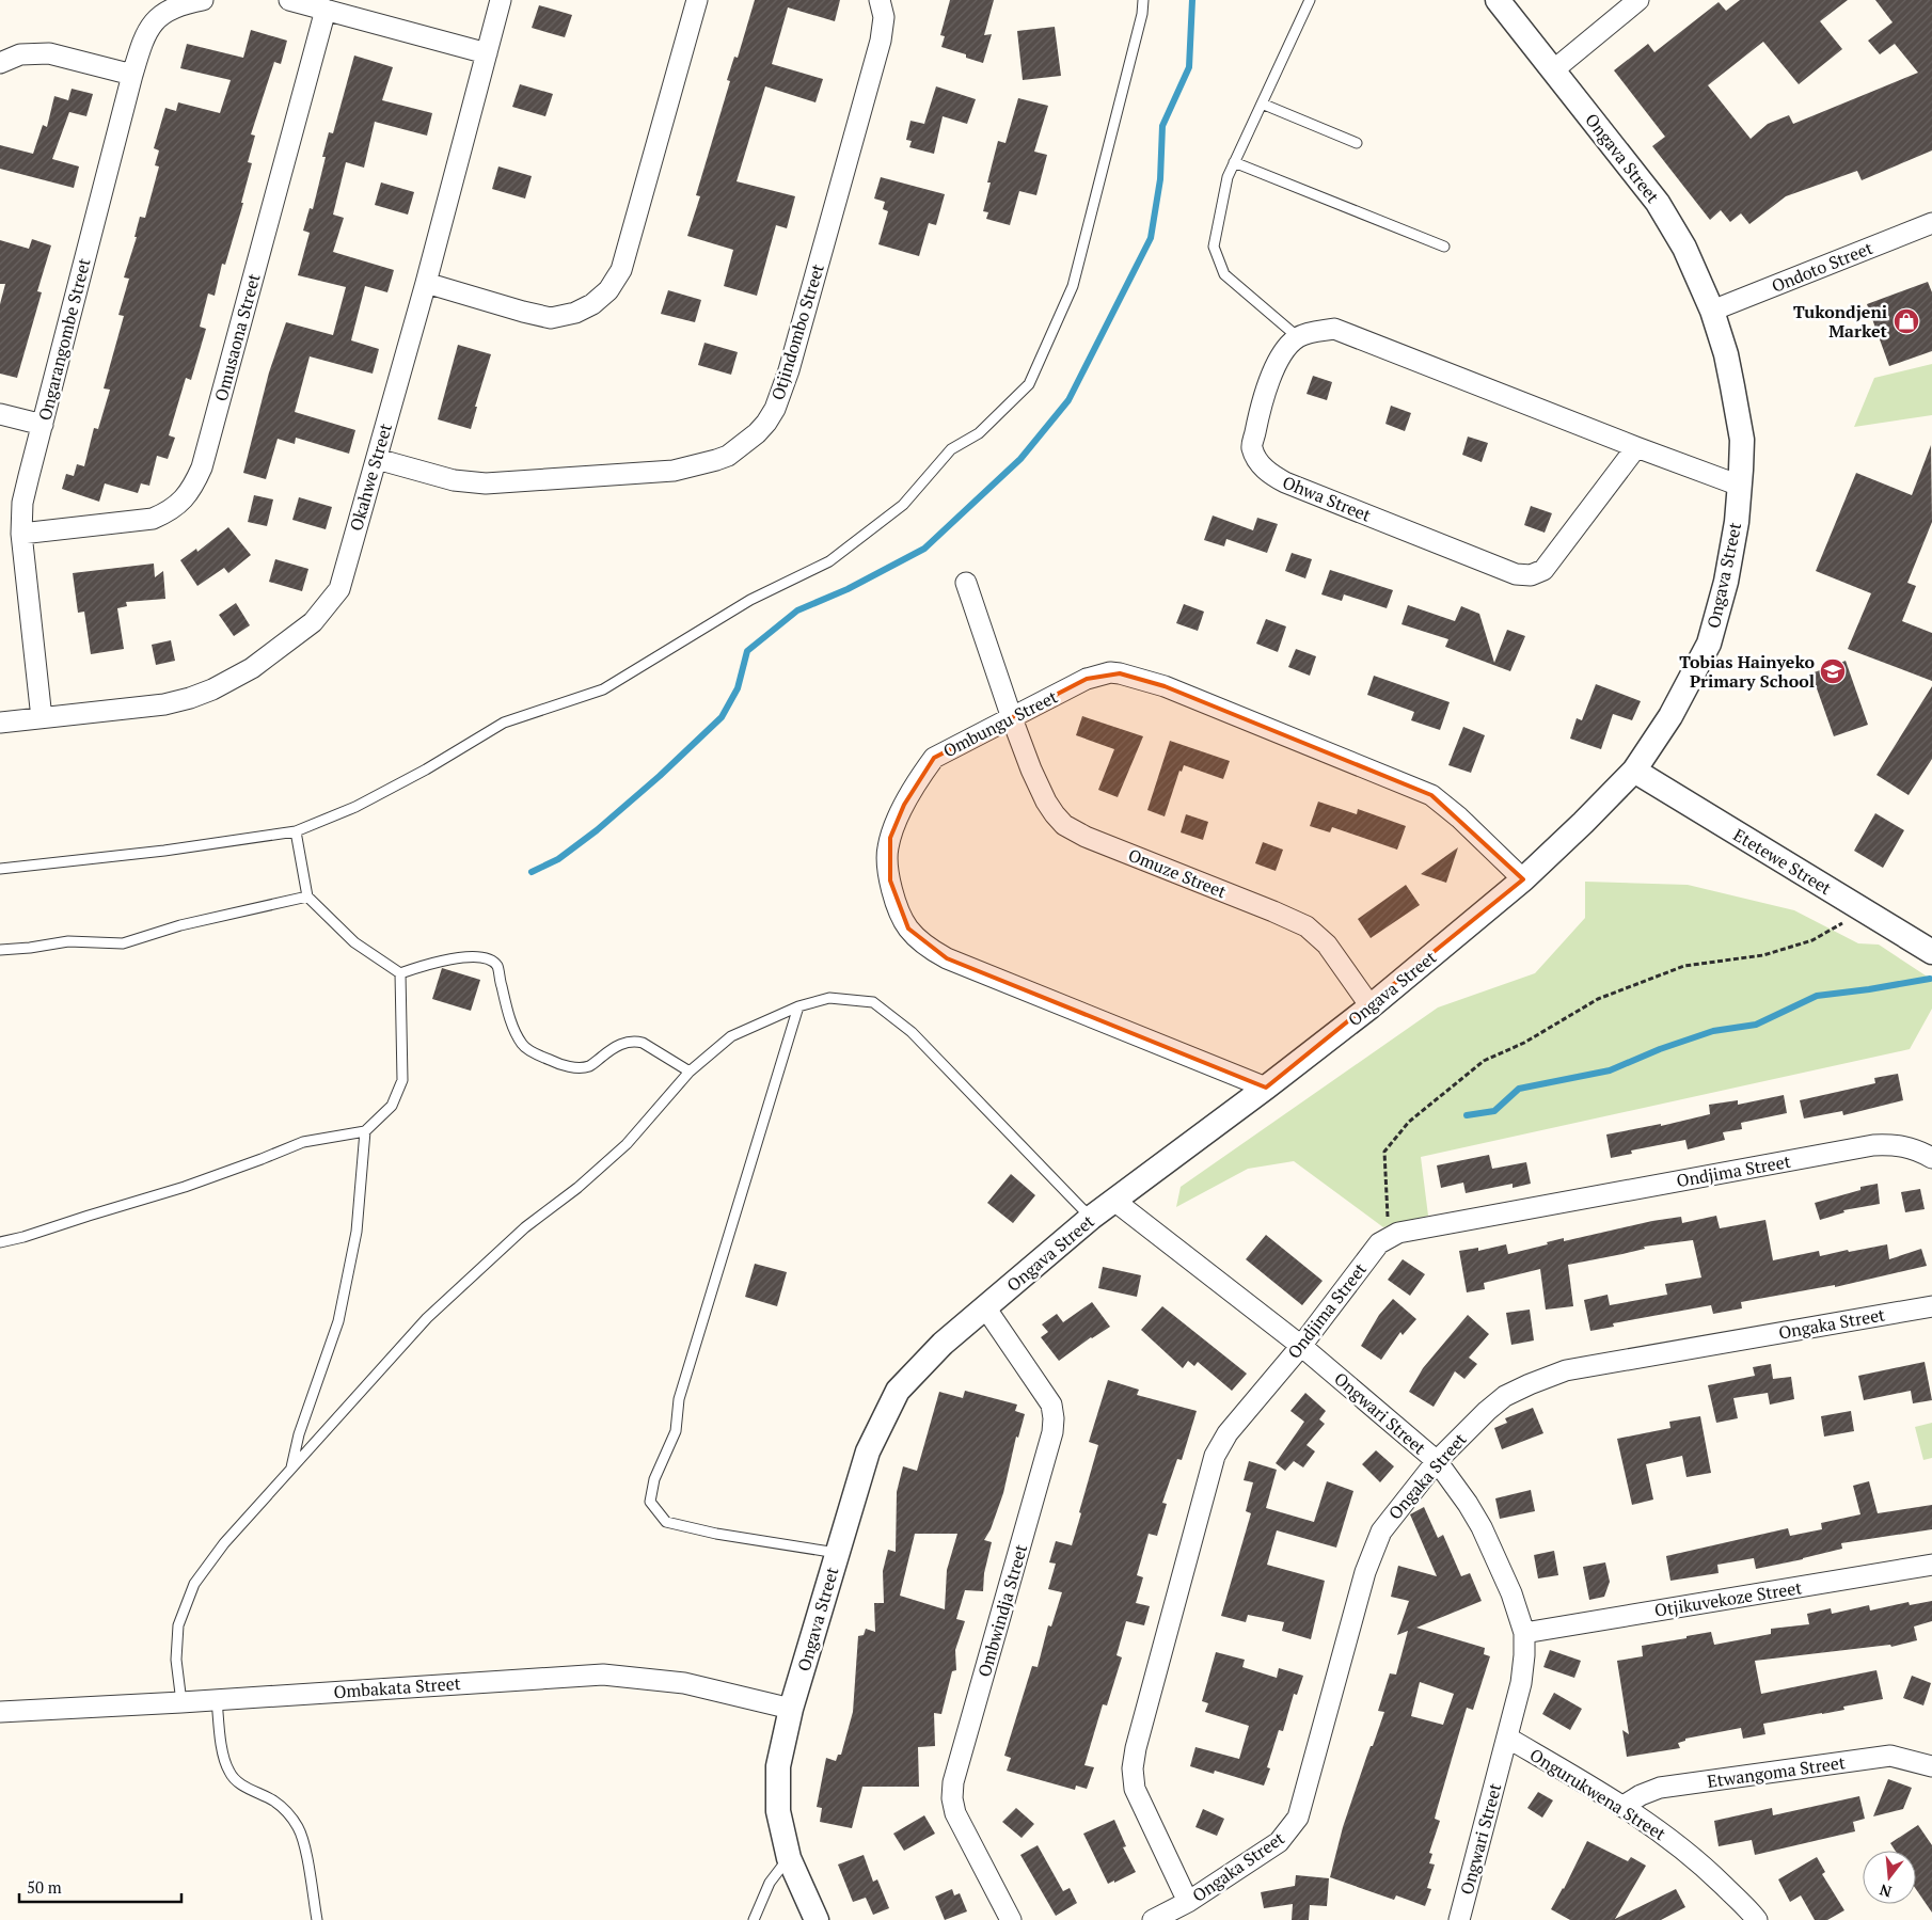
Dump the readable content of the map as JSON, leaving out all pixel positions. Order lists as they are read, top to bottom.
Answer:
{
  "streets": {
    "street": [
      "Ongava Street",
      "Ondoto Street",
      "Otjindombo Street",
      "Omusaona Street",
      "Ongarangombe Street",
      "Okahwe Street",
      "Ohwa Street",
      "Ombungu Street",
      "Etetewe Street",
      "Omuze Street",
      "Ondjima Street",
      "Ongaka Street",
      "Ongwari Street",
      "Otjikuvekoze Street",
      "Ombwindja Street",
      "Ombakata Street",
      "Etwangoma Street",
      "Ongurukwena Street"
    ]
  },
  "crossings": [
    ["Ongava Street", "Ondoto Street"],
    ["Ongava Street", "Ombungu Street"],
    ["Ongava Street", "Etetewe Street"],
    ["Ongava Street", "Omuze Street"],
    ["Ongava Street", "Ongwari Street"],
    ["Ongava Street", "Ombwindja Street"],
    ["Ongava Street", "Ombakata Street"],
    ["Otjindombo Street", "Okahwe Street"],
    ["Omusaona Street", "Ongarangombe Street"],
    ["Ongarangombe Street", "Okahwe Street"],
    ["Ombungu Street", "Omuze Street"],
    ["Ondjima Street", "Ongaka Street"],
    ["Ondjima Street", "Ongwari Street"],
    ["Ongaka Street", "Ongwari Street"],
    ["Ongwari Street", "Otjikuvekoze Street"],
    ["Ongwari Street", "Ongurukwena Street"],
    ["Etwangoma Street", "Ongurukwena Street"]
  ],
  "places": {
    "shop": ["Tukondjeni Market"],
    "school or university": ["Tobias Hainyeko Primary School"]
  },
  "scale_bar": "50 m",
  "north": "bottom"
}
